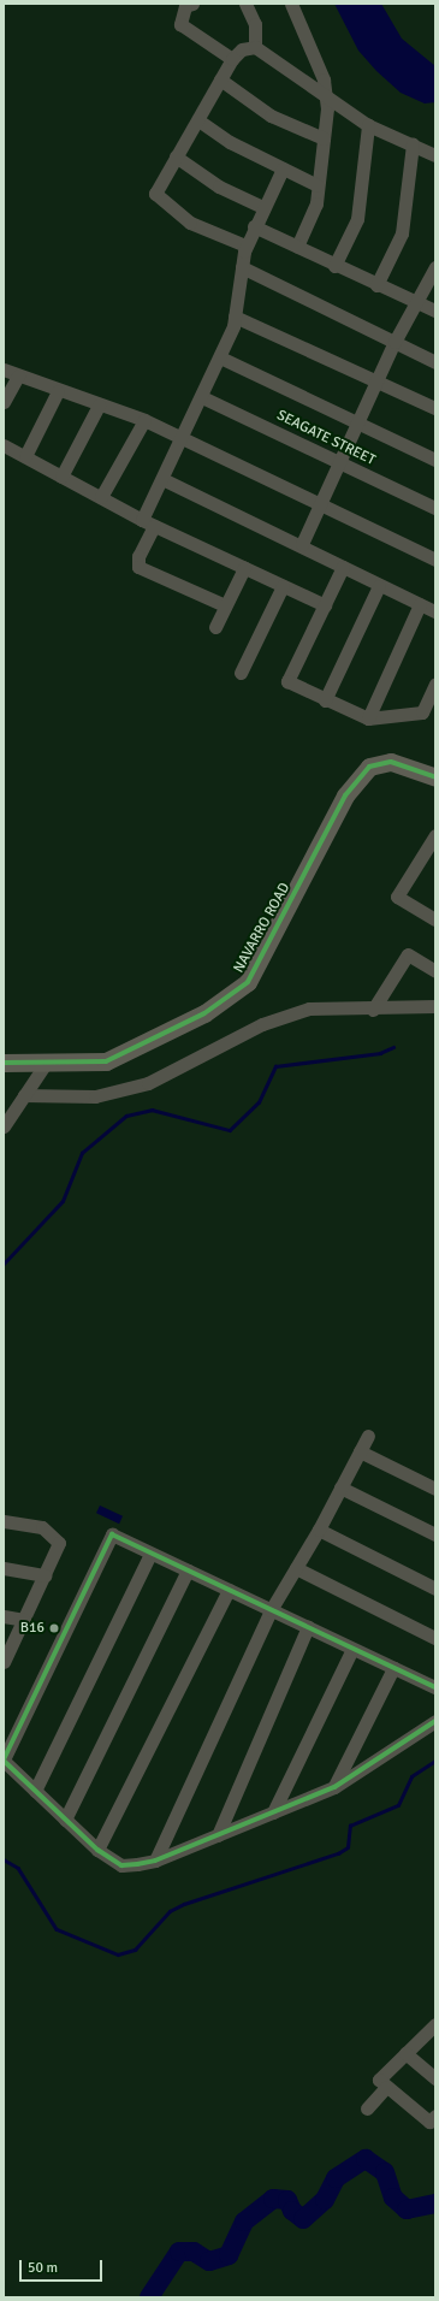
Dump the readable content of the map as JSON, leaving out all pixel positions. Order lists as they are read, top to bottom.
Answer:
{
  "streets": {
    "street": ["SEAGATE STREET", "NAVARRO ROAD"]
  },
  "places": ["B16"],
  "scale_bar": "50 m"
}
